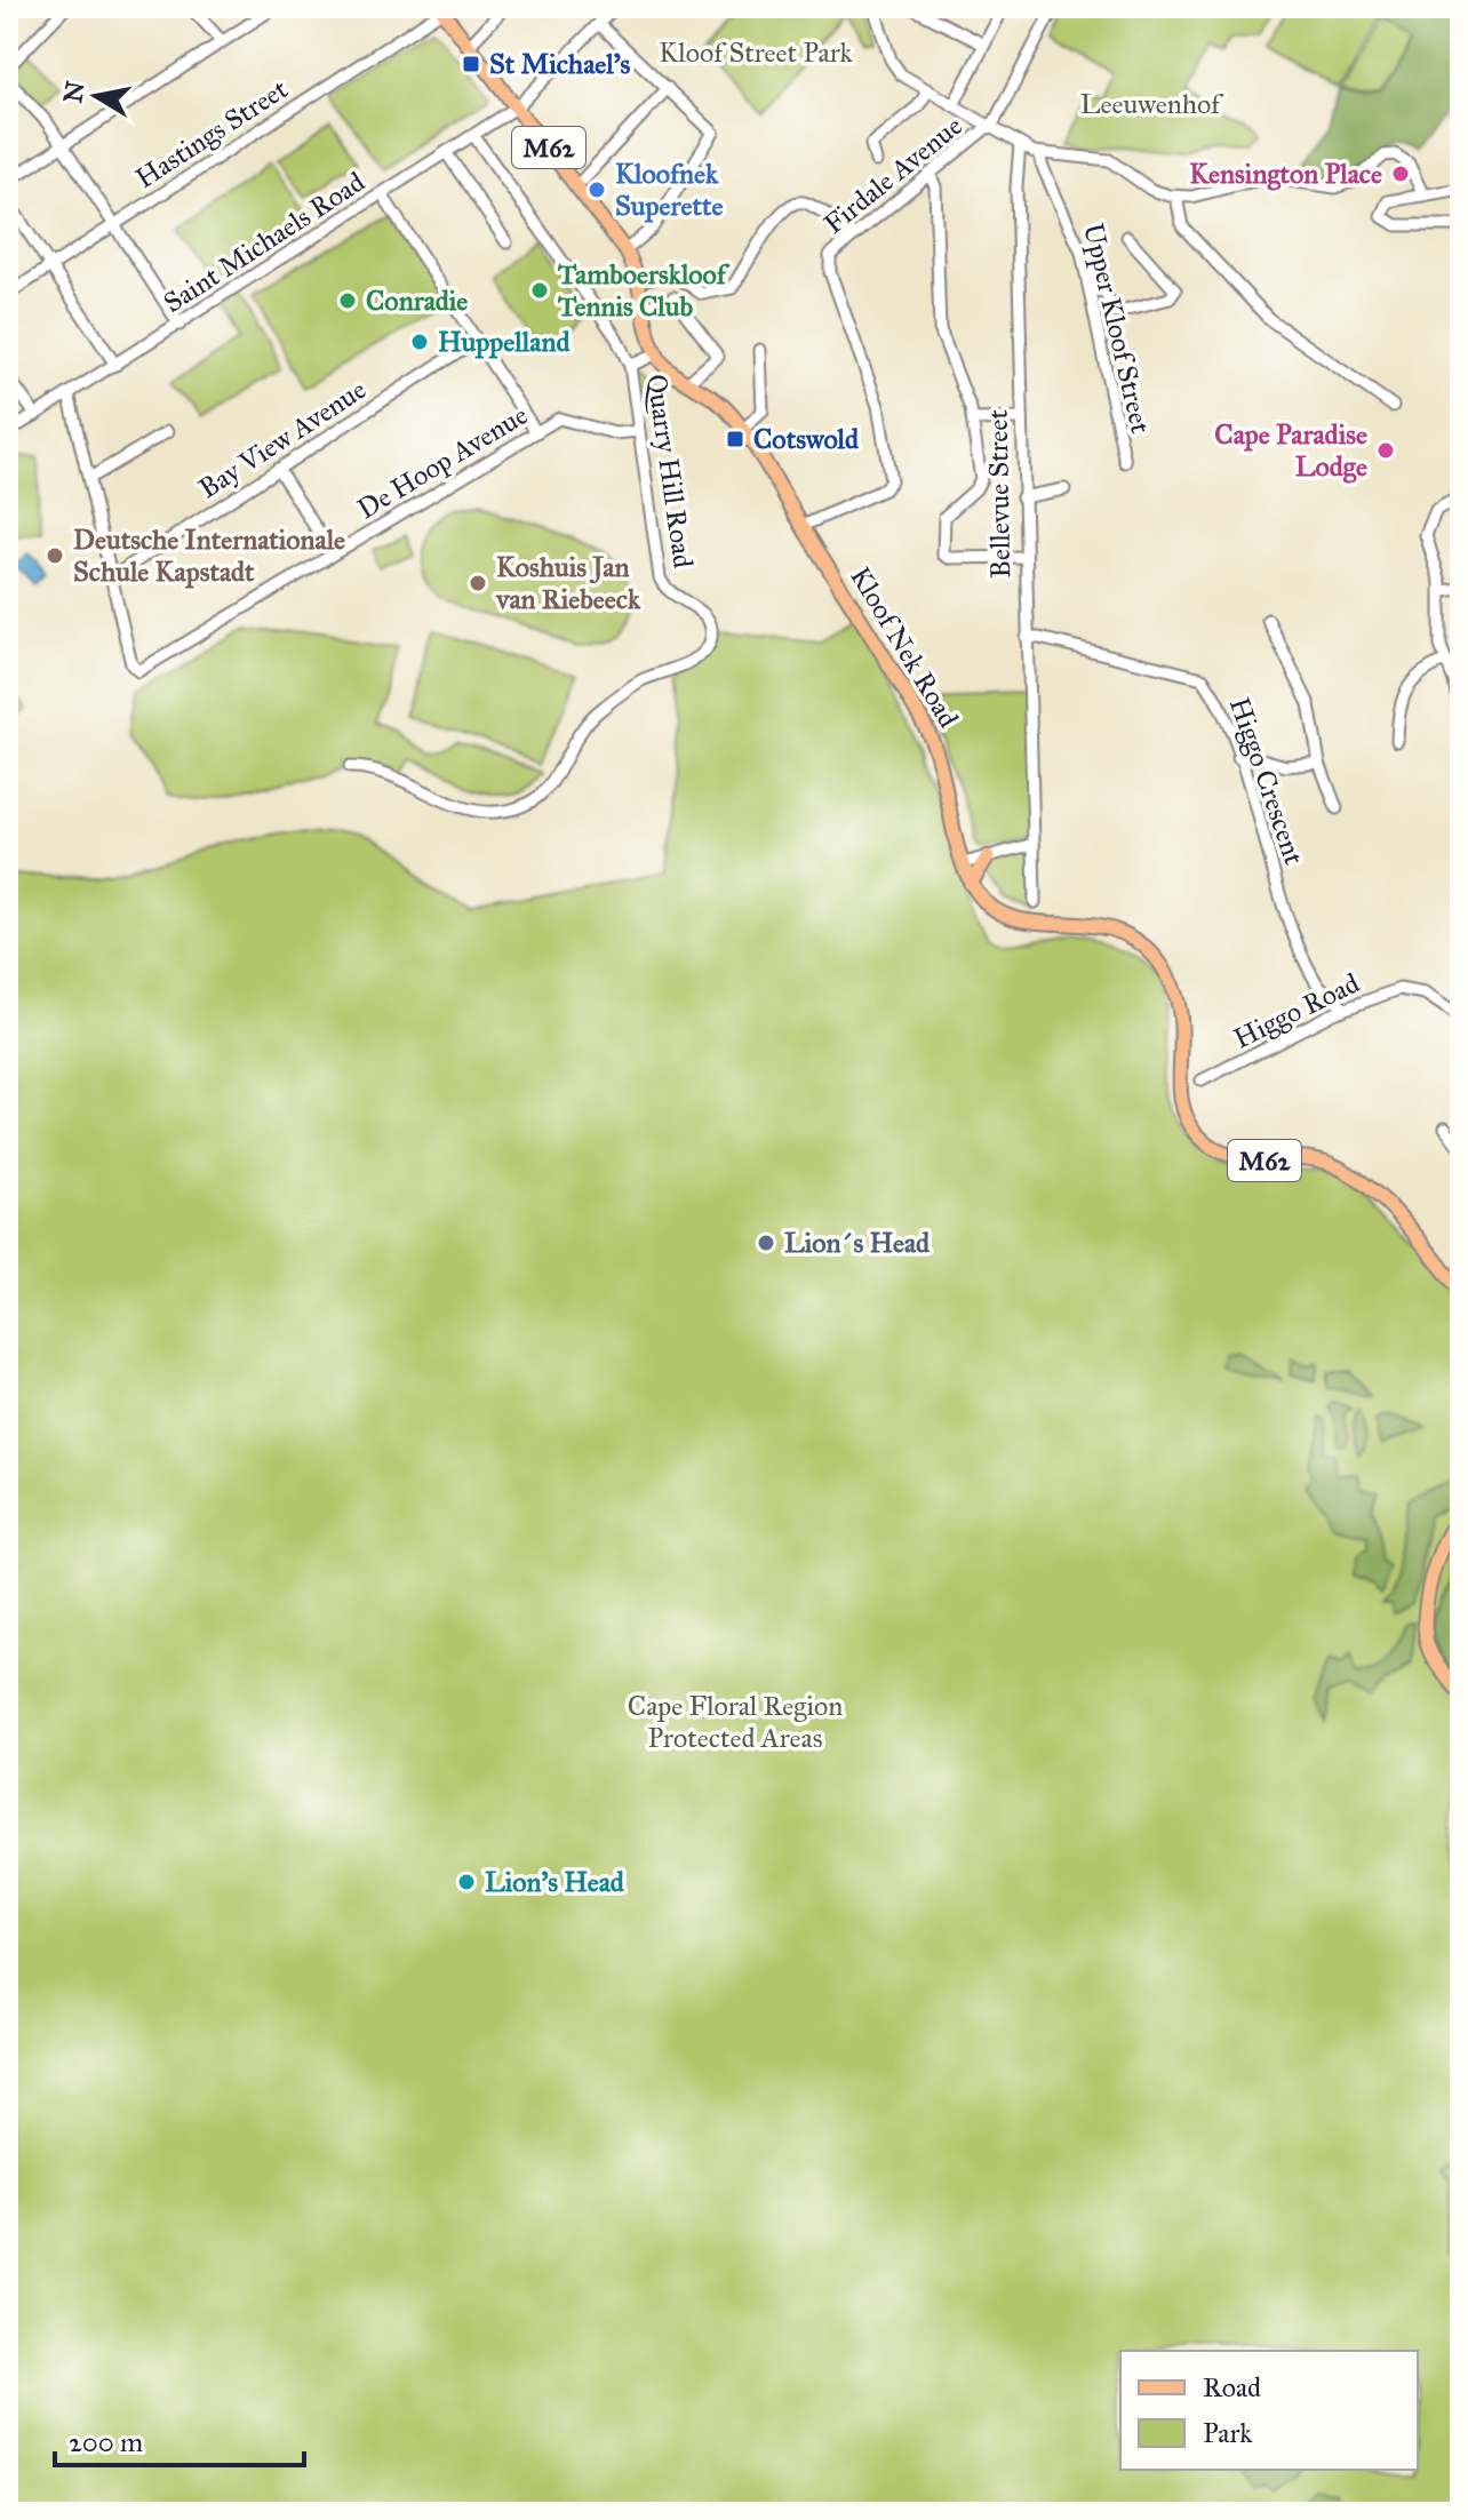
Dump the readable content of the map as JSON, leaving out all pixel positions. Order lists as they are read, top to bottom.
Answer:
{
  "streets": {
    "main road": ["M62", "Kloof Nek Road"],
    "street": [
      "Hastings Street",
      "Firdale Avenue",
      "Saint Michaels Road",
      "Upper Kloof Street",
      "Bay View Avenue",
      "De Hoop Avenue",
      "Quarry Hill Road",
      "Bellevue Street",
      "Higgo Crescent",
      "Higgo Road"
    ]
  },
  "crossings": [
    ["Hastings Street", "M62"],
    ["M62", "Saint Michaels Road"],
    ["M62", "Quarry Hill Road"],
    ["M62", "Kloof Nek Road"],
    ["Firdale Avenue", "Kloof Nek Road"],
    ["Bay View Avenue", "De Hoop Avenue"],
    ["De Hoop Avenue", "Quarry Hill Road"],
    ["Quarry Hill Road", "Kloof Nek Road"],
    ["Bellevue Street", "Higgo Crescent"],
    ["Higgo Crescent", "Higgo Road"]
  ],
  "parks": ["Kloof Street Park", "Leeuwenhof", "Cape Floral Region Protected Areas"],
  "places": {
    "transit": ["St Michael's", "Cotswold"],
    "other": [
      "Kensington Place",
      "Kloofnek Superette",
      "Tamboerskloof Tennis Club",
      "Conradie",
      "Huppelland",
      "Cape Paradise Lodge",
      "Deutsche Internationale Schule Kapstadt",
      "Koshuis Jan van Riebeeck",
      "Lion´s Head",
      "Lion's Head"
    ]
  },
  "legend": ["Road", "Park"],
  "scale_bar": "200 m",
  "north": "left"
}
